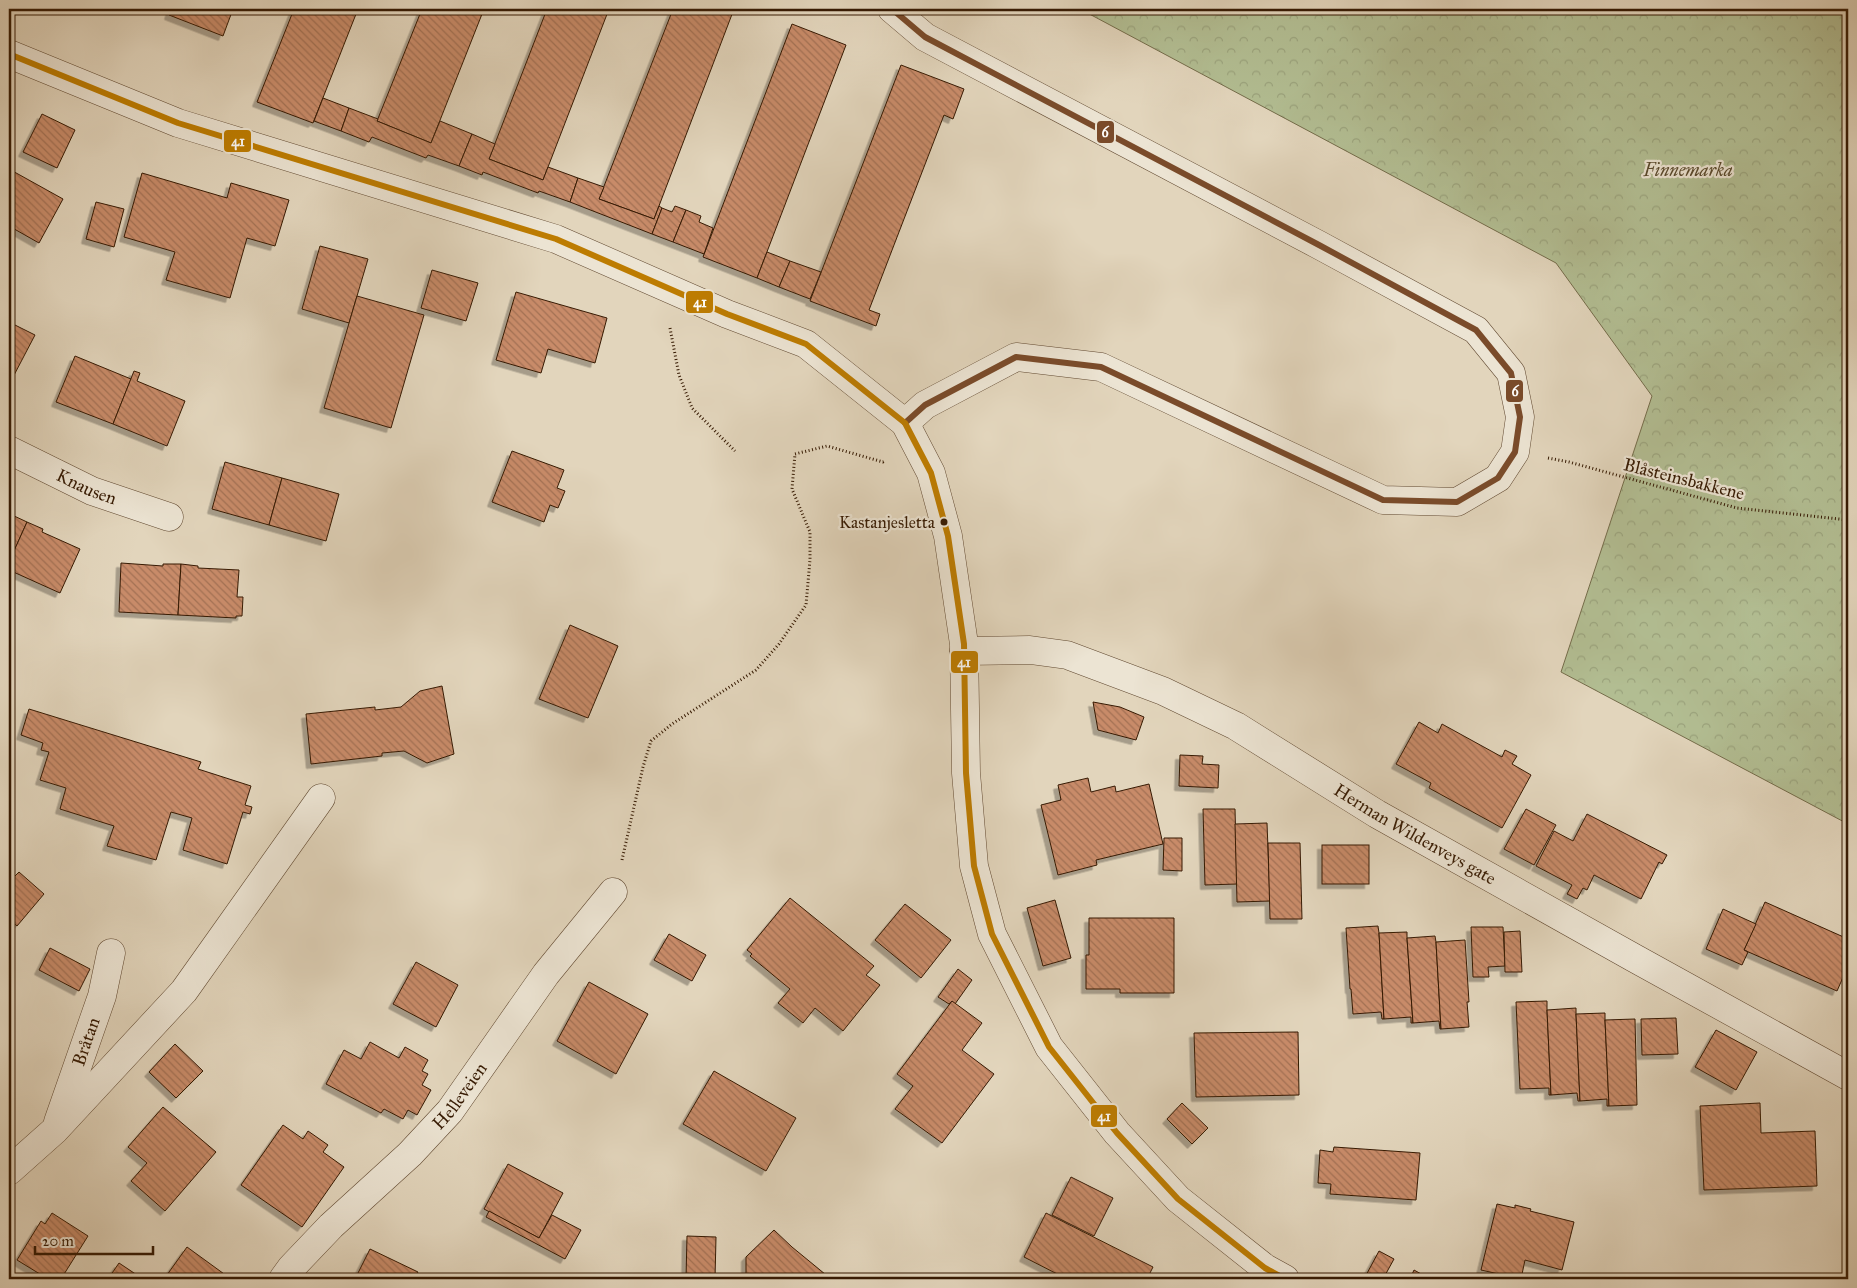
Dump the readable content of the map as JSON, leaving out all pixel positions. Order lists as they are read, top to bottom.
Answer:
{
  "streets": {
    "street": [
      "Knausen",
      "Herman Wildenveys gate",
      "Bråtan",
      "Helleveien"
    ],
    "path": ["Blåsteinsbakkene"]
  },
  "parks": ["Finnemarka"],
  "places": ["Kastanjesletta"],
  "lines": ["transit line 6", "transit line 41"],
  "scale_bar": "20 m"
}
